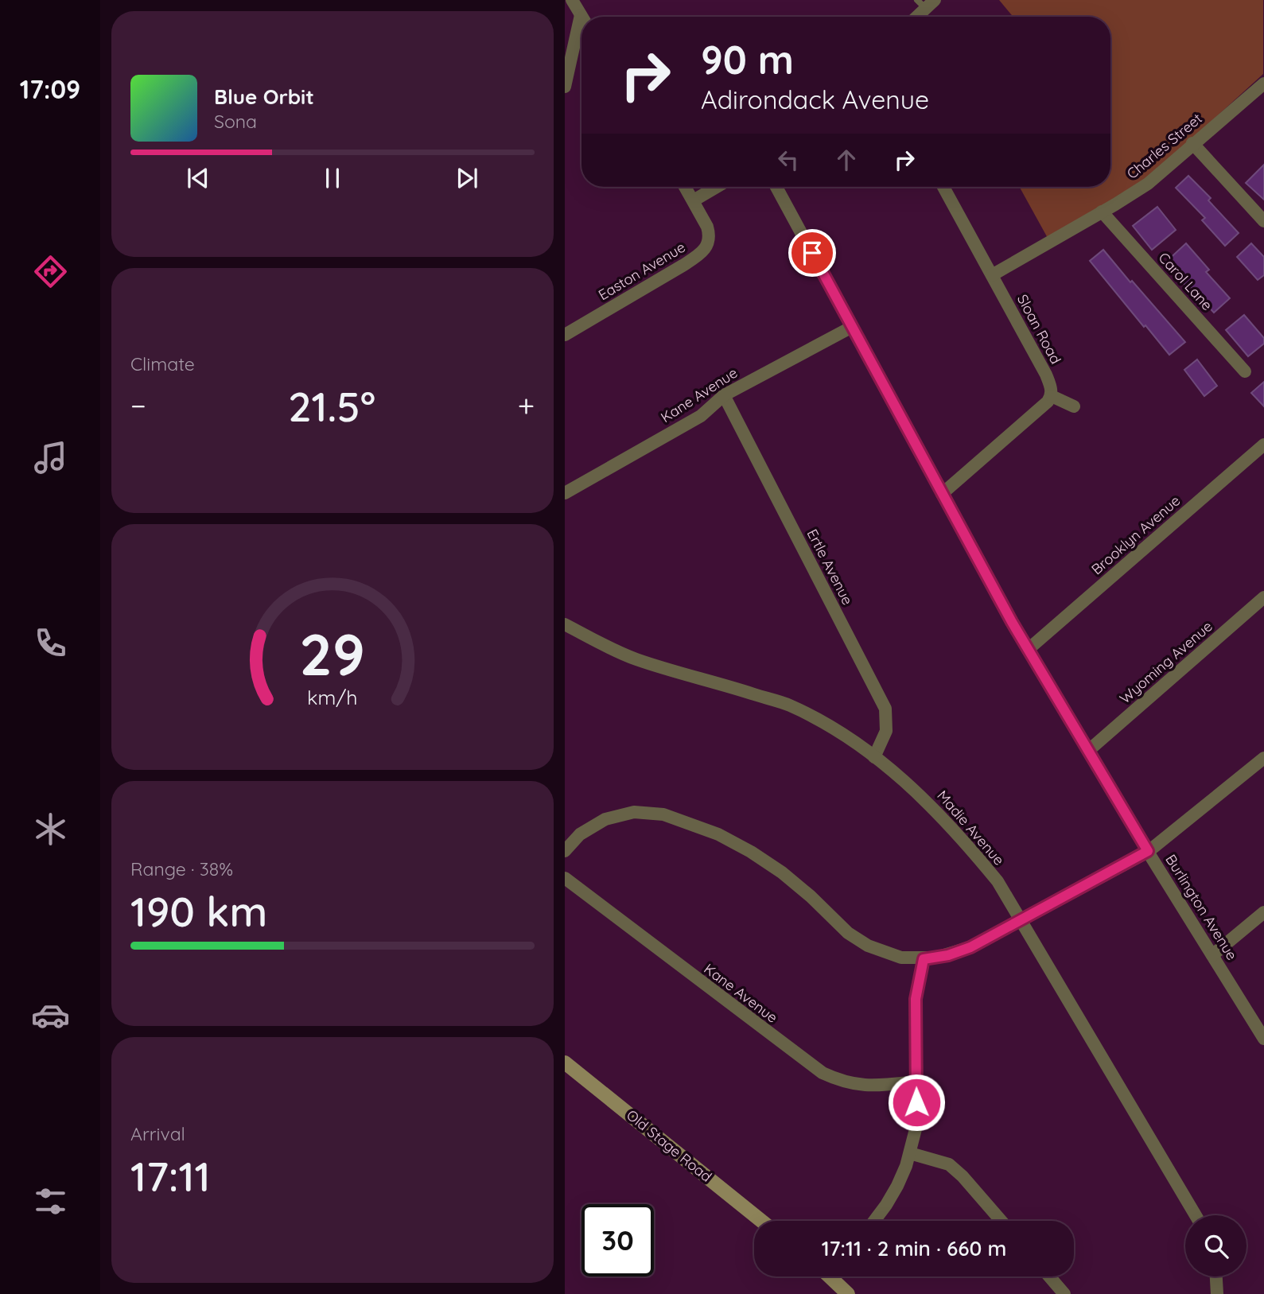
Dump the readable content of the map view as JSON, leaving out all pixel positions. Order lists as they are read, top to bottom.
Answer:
{
  "streets": {
    "main road": ["Old Stage Road"],
    "street": [
      "Charles Street",
      "Easton Avenue",
      "Carol Lane",
      "Sloan Road",
      "Kane Avenue",
      "Brooklyn Avenue",
      "Ertle Avenue",
      "Wyoming Avenue",
      "Madie Avenue",
      "Burlington Avenue"
    ]
  },
  "crossings": [
    ["Charles Street", "Carol Lane"],
    ["Charles Street", "Sloan Road"],
    ["Kane Avenue", "Ertle Avenue"],
    ["Kane Avenue", "Burlington Avenue"],
    ["Brooklyn Avenue", "Burlington Avenue"],
    ["Ertle Avenue", "Madie Avenue"],
    ["Wyoming Avenue", "Burlington Avenue"]
  ],
  "page": {
    "tabs": "17:09",
    "turn": ["90 m", "Adirondack Avenue"],
    "song": ["Blue Orbit", "Sona"],
    "tile": [
      "Climate",
      ["Range · 38%", "190 km"],
      ["Arrival", "17:11"]
    ],
    "heat": ["−", "21.5°", "+"],
    "limit": "30",
    "trip": "17:11 · 2 min · 660 m",
    "gauge": ["29", "km/h"]
  }
}
